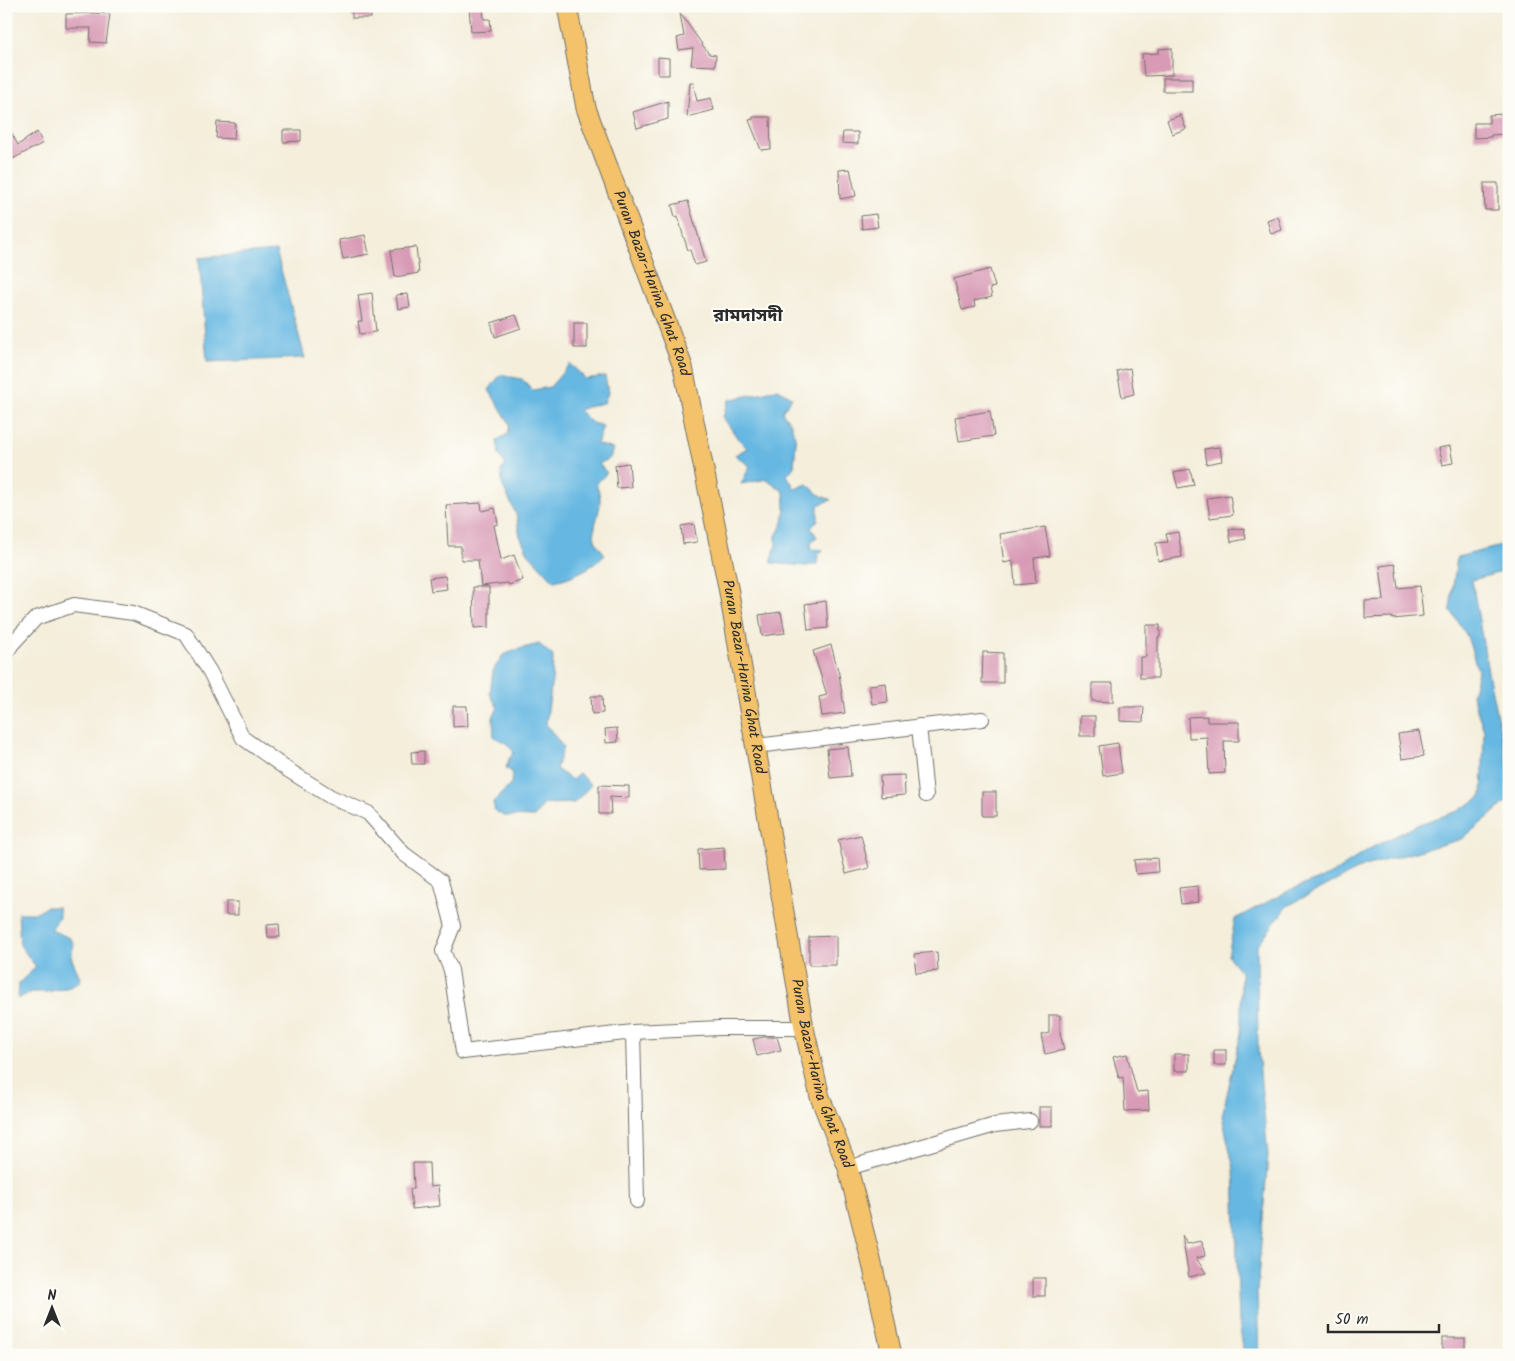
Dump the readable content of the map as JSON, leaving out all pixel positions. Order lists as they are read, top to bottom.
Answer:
{
  "streets": {
    "main road": ["Puran Bazar-Harina Ghat Road"]
  },
  "districts": ["রামদাসদী"],
  "scale_bar": "50 m",
  "north": "top"
}
